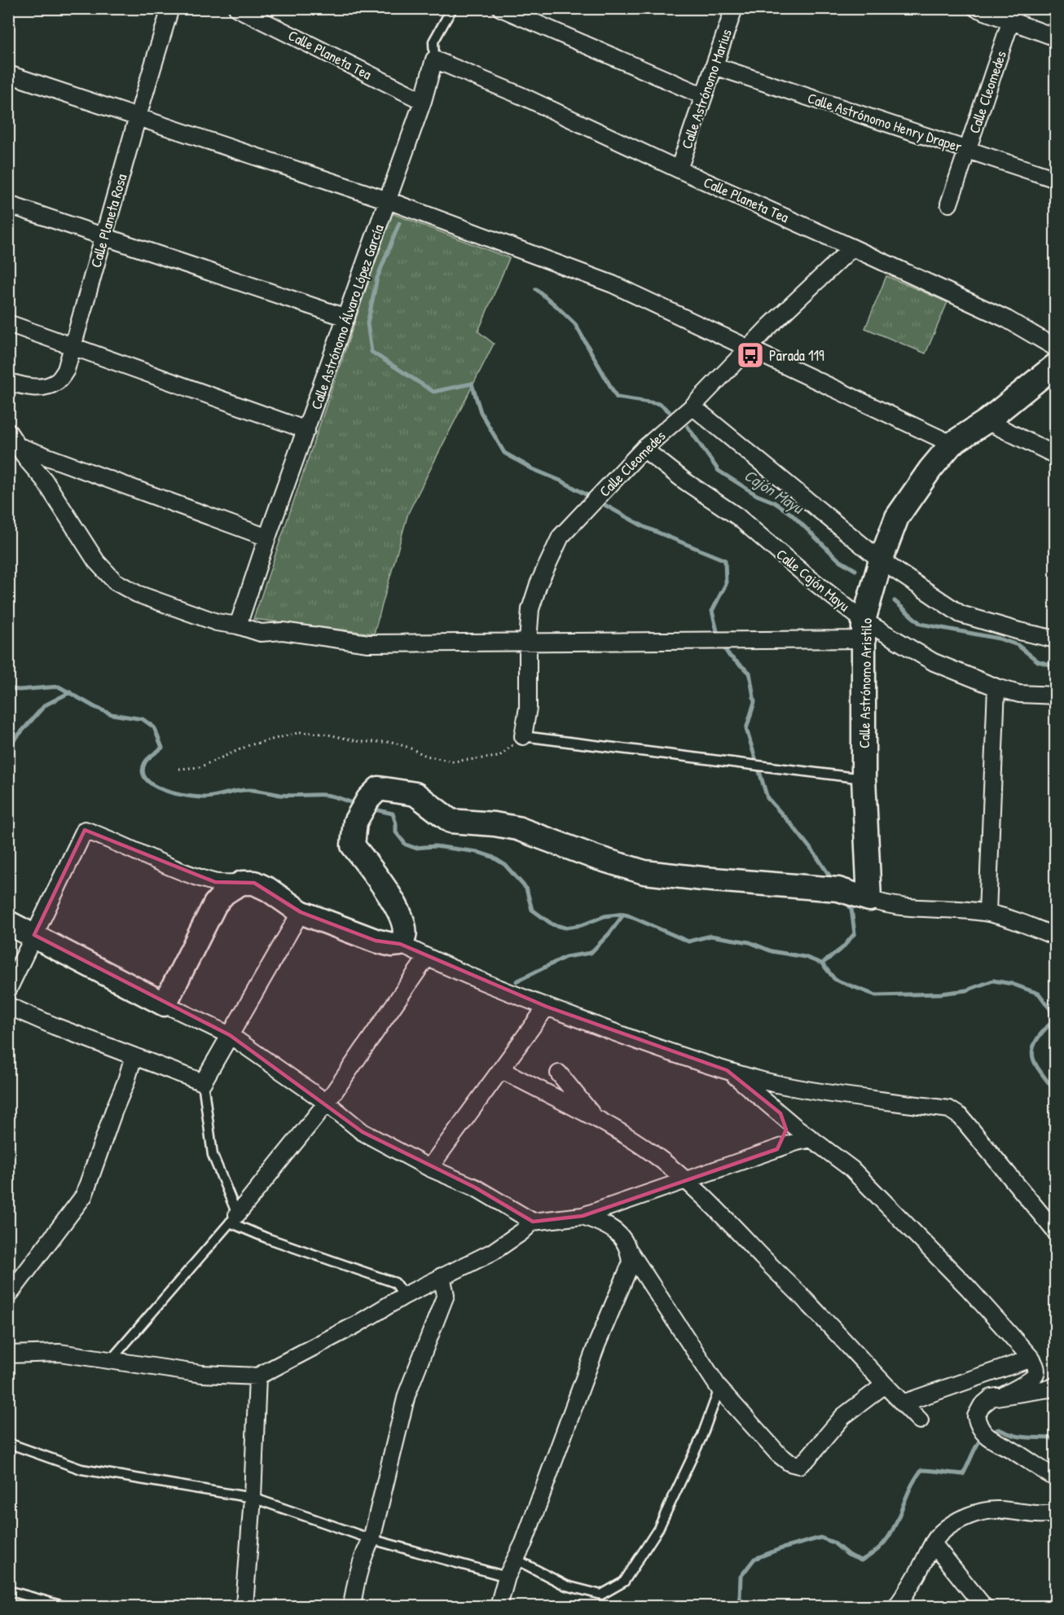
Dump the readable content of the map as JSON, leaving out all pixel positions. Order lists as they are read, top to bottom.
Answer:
{
  "streets": {
    "street": [
      "Calle Planeta Tea",
      "Calle Astrónomo Marius",
      "Calle Cleomedes",
      "Calle Astrónomo Henry Draper",
      "Calle Planeta Rosa",
      "Calle Astrónomo Álvaro López García",
      "Calle Cajón Mayu",
      "Calle Astrónomo Aristilo"
    ]
  },
  "crossings": [
    ["Calle Planeta Tea", "Calle Astrónomo Marius"],
    ["Calle Planeta Tea", "Calle Cleomedes"],
    ["Calle Planeta Tea", "Calle Astrónomo Álvaro López García"],
    ["Calle Astrónomo Marius", "Calle Astrónomo Henry Draper"],
    ["Calle Cleomedes", "Calle Astrónomo Henry Draper"],
    ["Calle Cleomedes", "Calle Cajón Mayu"],
    ["Calle Cajón Mayu", "Calle Astrónomo Aristilo"]
  ],
  "water": ["Cajón Mayu"],
  "places": {
    "bus stop": ["Parada 119"]
  }
}
